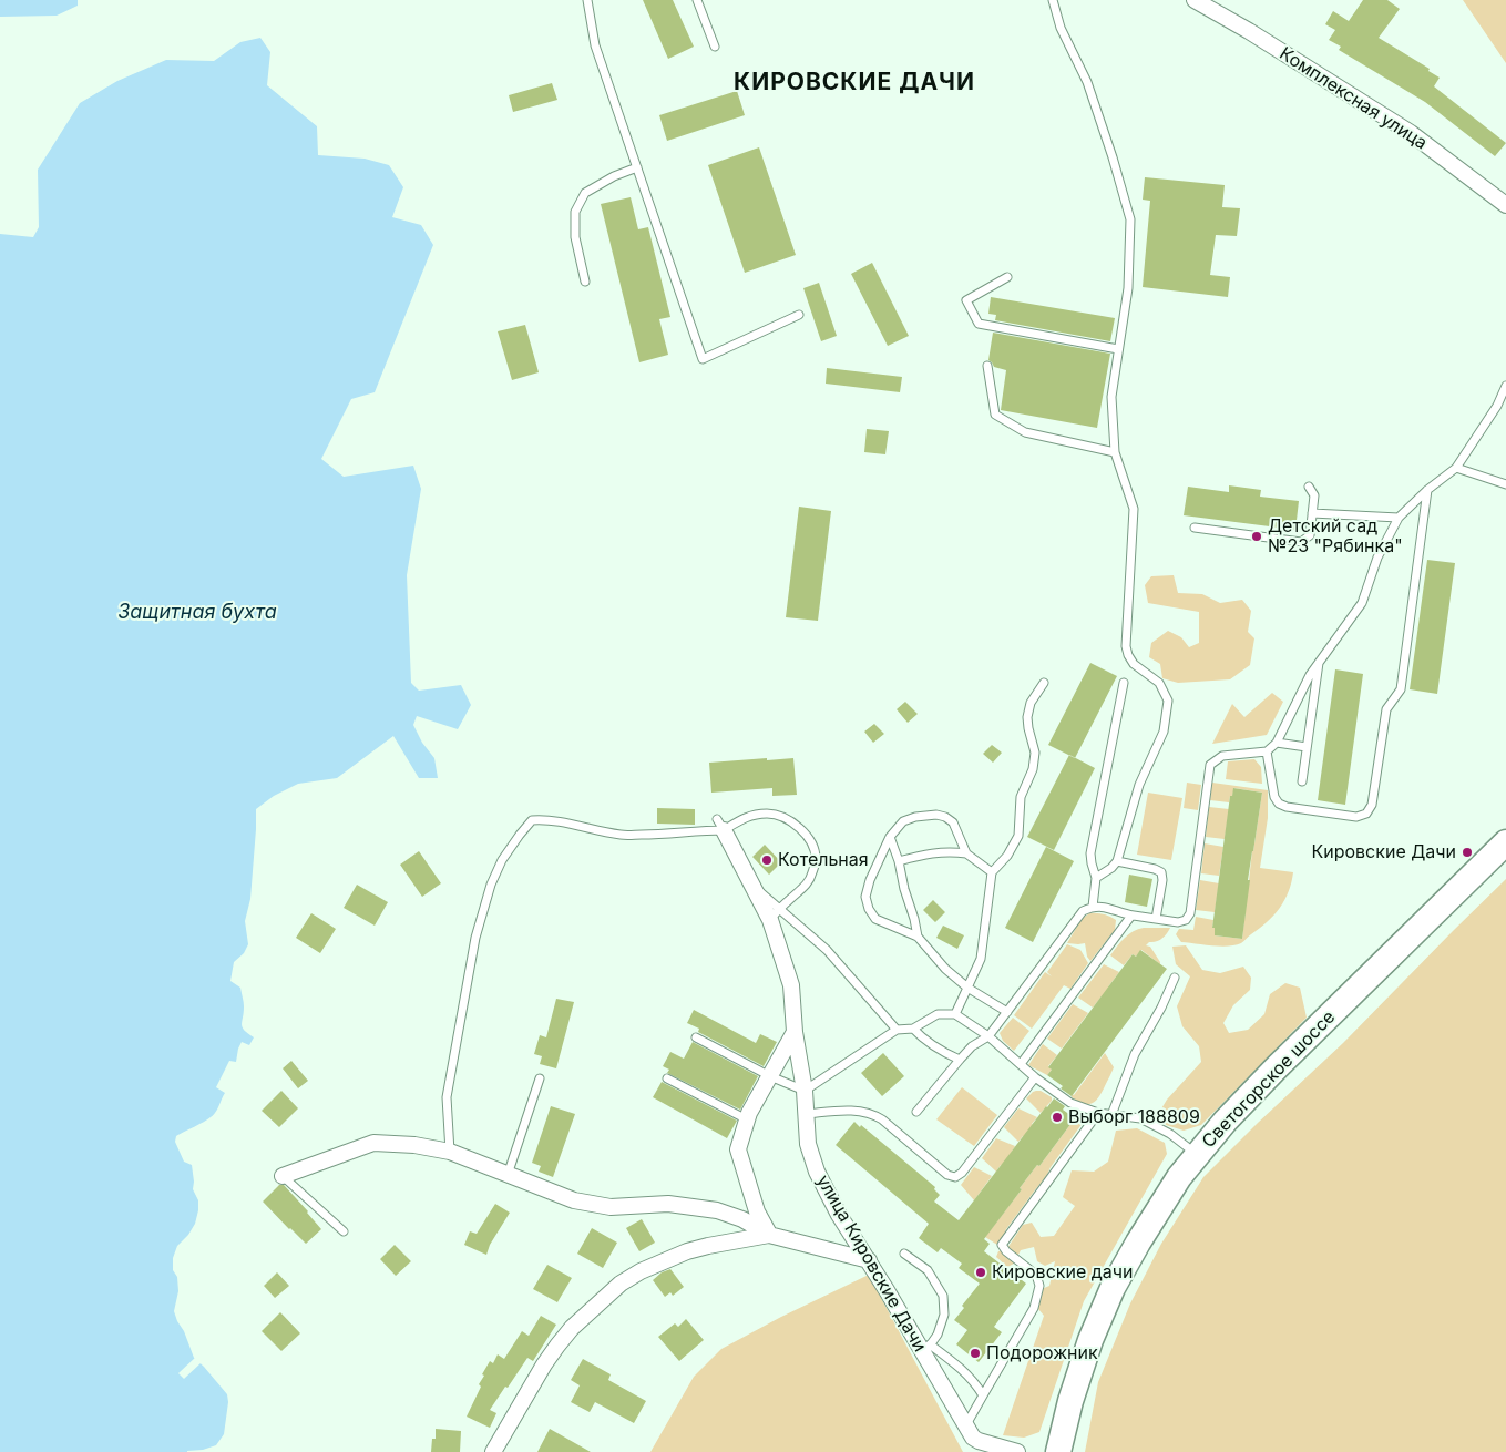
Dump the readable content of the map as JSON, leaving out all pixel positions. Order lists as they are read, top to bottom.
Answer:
{
  "streets": {
    "main road": ["Светогорское шоссе"],
    "street": ["Комплексная улица", "улица Кировские Дачи"]
  },
  "districts": ["КИРОВСКИЕ ДАЧИ"],
  "water": ["Защитная бухта"],
  "places": [
    "Детский сад №23 \"Рябинка\"",
    "Кировские Дачи",
    "Котельная",
    "Выборг 188809",
    "Кировские дачи",
    "Подорожник"
  ]
}
